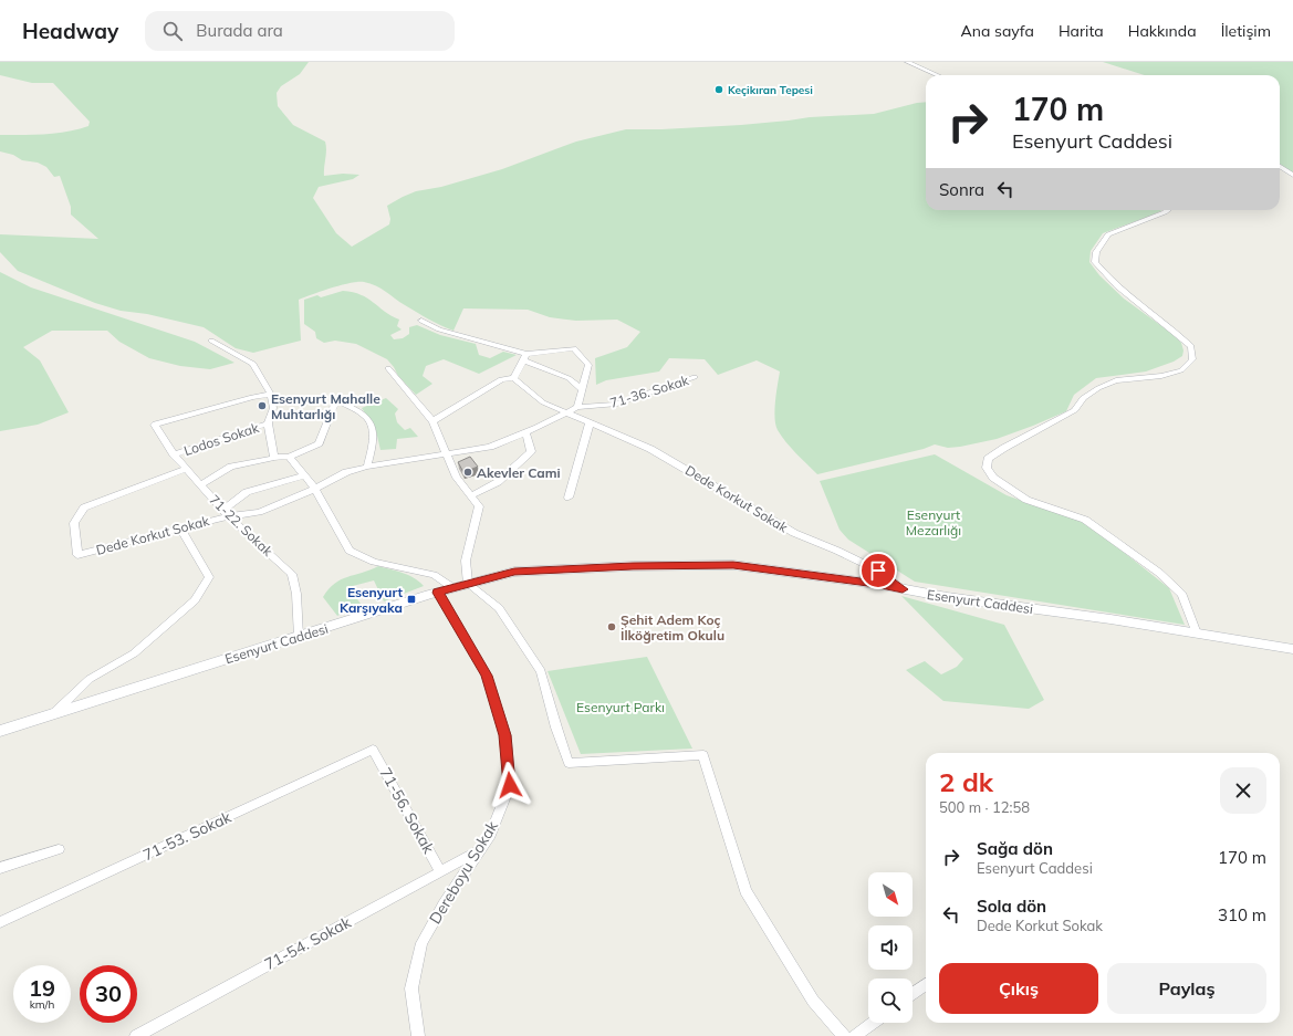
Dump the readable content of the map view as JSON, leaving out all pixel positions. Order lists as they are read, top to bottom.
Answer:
{
  "streets": {
    "street": [
      "71-36. Sokak",
      "Lodos Sokak",
      "Dede Korkut Sokak",
      "71-22. Sokak",
      "Esenyurt Caddesi",
      "71-56. Sokak",
      "71-53. Sokak",
      "Dereboyu Sokak",
      "71-54. Sokak"
    ]
  },
  "crossings": [
    ["Lodos Sokak", "71-22. Sokak"],
    ["Dede Korkut Sokak", "71-22. Sokak"],
    ["Dede Korkut Sokak", "Esenyurt Caddesi"],
    ["71-22. Sokak", "Esenyurt Caddesi"],
    ["Esenyurt Caddesi", "Dereboyu Sokak"],
    ["71-56. Sokak", "71-53. Sokak"],
    ["71-56. Sokak", "71-54. Sokak"],
    ["Dereboyu Sokak", "71-54. Sokak"]
  ],
  "parks": ["Esenyurt Mezarlığı", "Esenyurt Parkı"],
  "places": {
    "other": [
      "Keçikıran Tepesi",
      "Esenyurt Mahalle Muhtarlığı",
      "Akevler Cami",
      "Şehit Adem Koç İlköğretim Okulu"
    ],
    "transit": ["Esenyurt Karşıyaka"]
  },
  "north": "bottom right",
  "page": {
    "header": "Headway",
    "search": "Burada ara",
    "nav": [
      "Ana sayfa",
      "Harita",
      "Hakkında",
      "İletişim"
    ],
    "turn": ["170 m", "Esenyurt Caddesi"],
    "then": "Sonra",
    "heading": ["2 dk", "500 m · 12:58"],
    "list": [
      {
        "name": "Sağa dön",
        "note": "Esenyurt Caddesi",
        "value": "170 m"
      },
      {
        "name": "Sola dön",
        "note": "Dede Korkut Sokak",
        "value": "310 m"
      }
    ],
    "buttons": ["Çıkış", "Paylaş"],
    "speed": "19 km/h",
    "limit": "30"
  }
}
